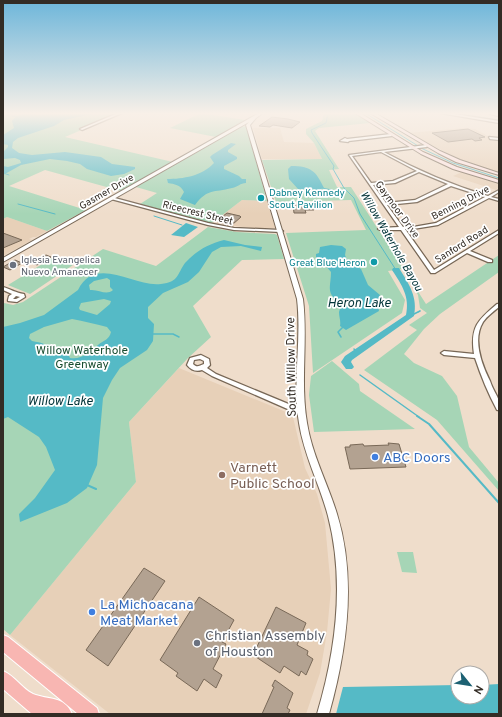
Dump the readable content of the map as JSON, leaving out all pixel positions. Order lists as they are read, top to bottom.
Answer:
{
  "streets": {
    "street": [
      "Gasmer Drive",
      "Benning Drive",
      "Gaymoor Drive",
      "Ricecrest Street",
      "Sanford Road",
      "South Willow Drive"
    ]
  },
  "crossings": [
    ["Gasmer Drive", "Ricecrest Street"],
    ["Benning Drive", "Gaymoor Drive"],
    ["Gaymoor Drive", "Sanford Road"],
    ["Ricecrest Street", "South Willow Drive"]
  ],
  "water": ["Willow Waterhole Bayou", "Heron Lake", "Willow Lake"],
  "parks": ["Willow Waterhole Greenway"],
  "places": [
    "Dabney Kennedy Scout Pavilion",
    "Great Blue Heron",
    "Iglesia Evangelica Nuevo Amanecer",
    "ABC Doors",
    "Varnett Public School",
    "La Michoacana Meat Market",
    "Christian Assembly of Houston"
  ],
  "north": "bottom right"
}
